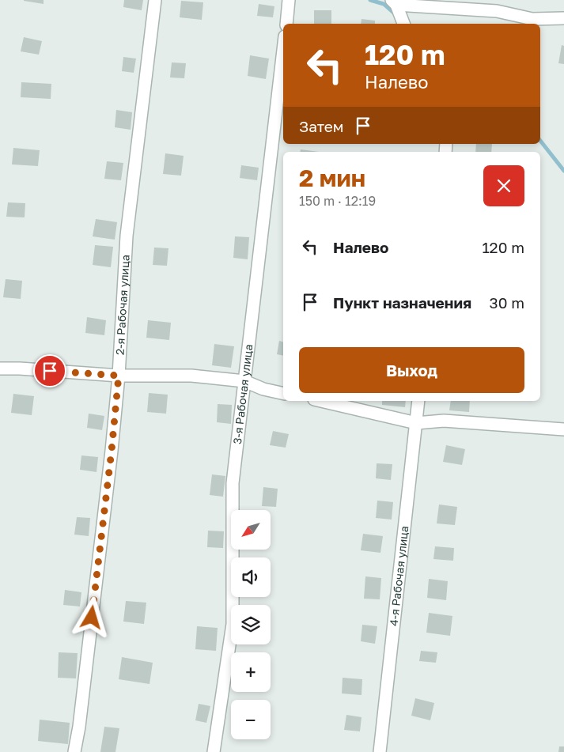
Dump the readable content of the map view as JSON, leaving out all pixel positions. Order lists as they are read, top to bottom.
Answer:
{
  "streets": {
    "street": ["2-я Рабочая улица", "3-я Рабочая улица", "4-я Рабочая улица"]
  },
  "north": "bottom left",
  "page": {
    "turn": ["120 m", "Налево"],
    "then": "Затем",
    "heading": ["2 мин", "150 m · 12:19"],
    "list": [
      {
        "name": "Налево",
        "value": "120 m"
      },
      {
        "name": "Пункт назначения",
        "value": "30 m"
      }
    ],
    "buttons": "Выход",
    "map_buttons": ["+", "−"]
  }
}
